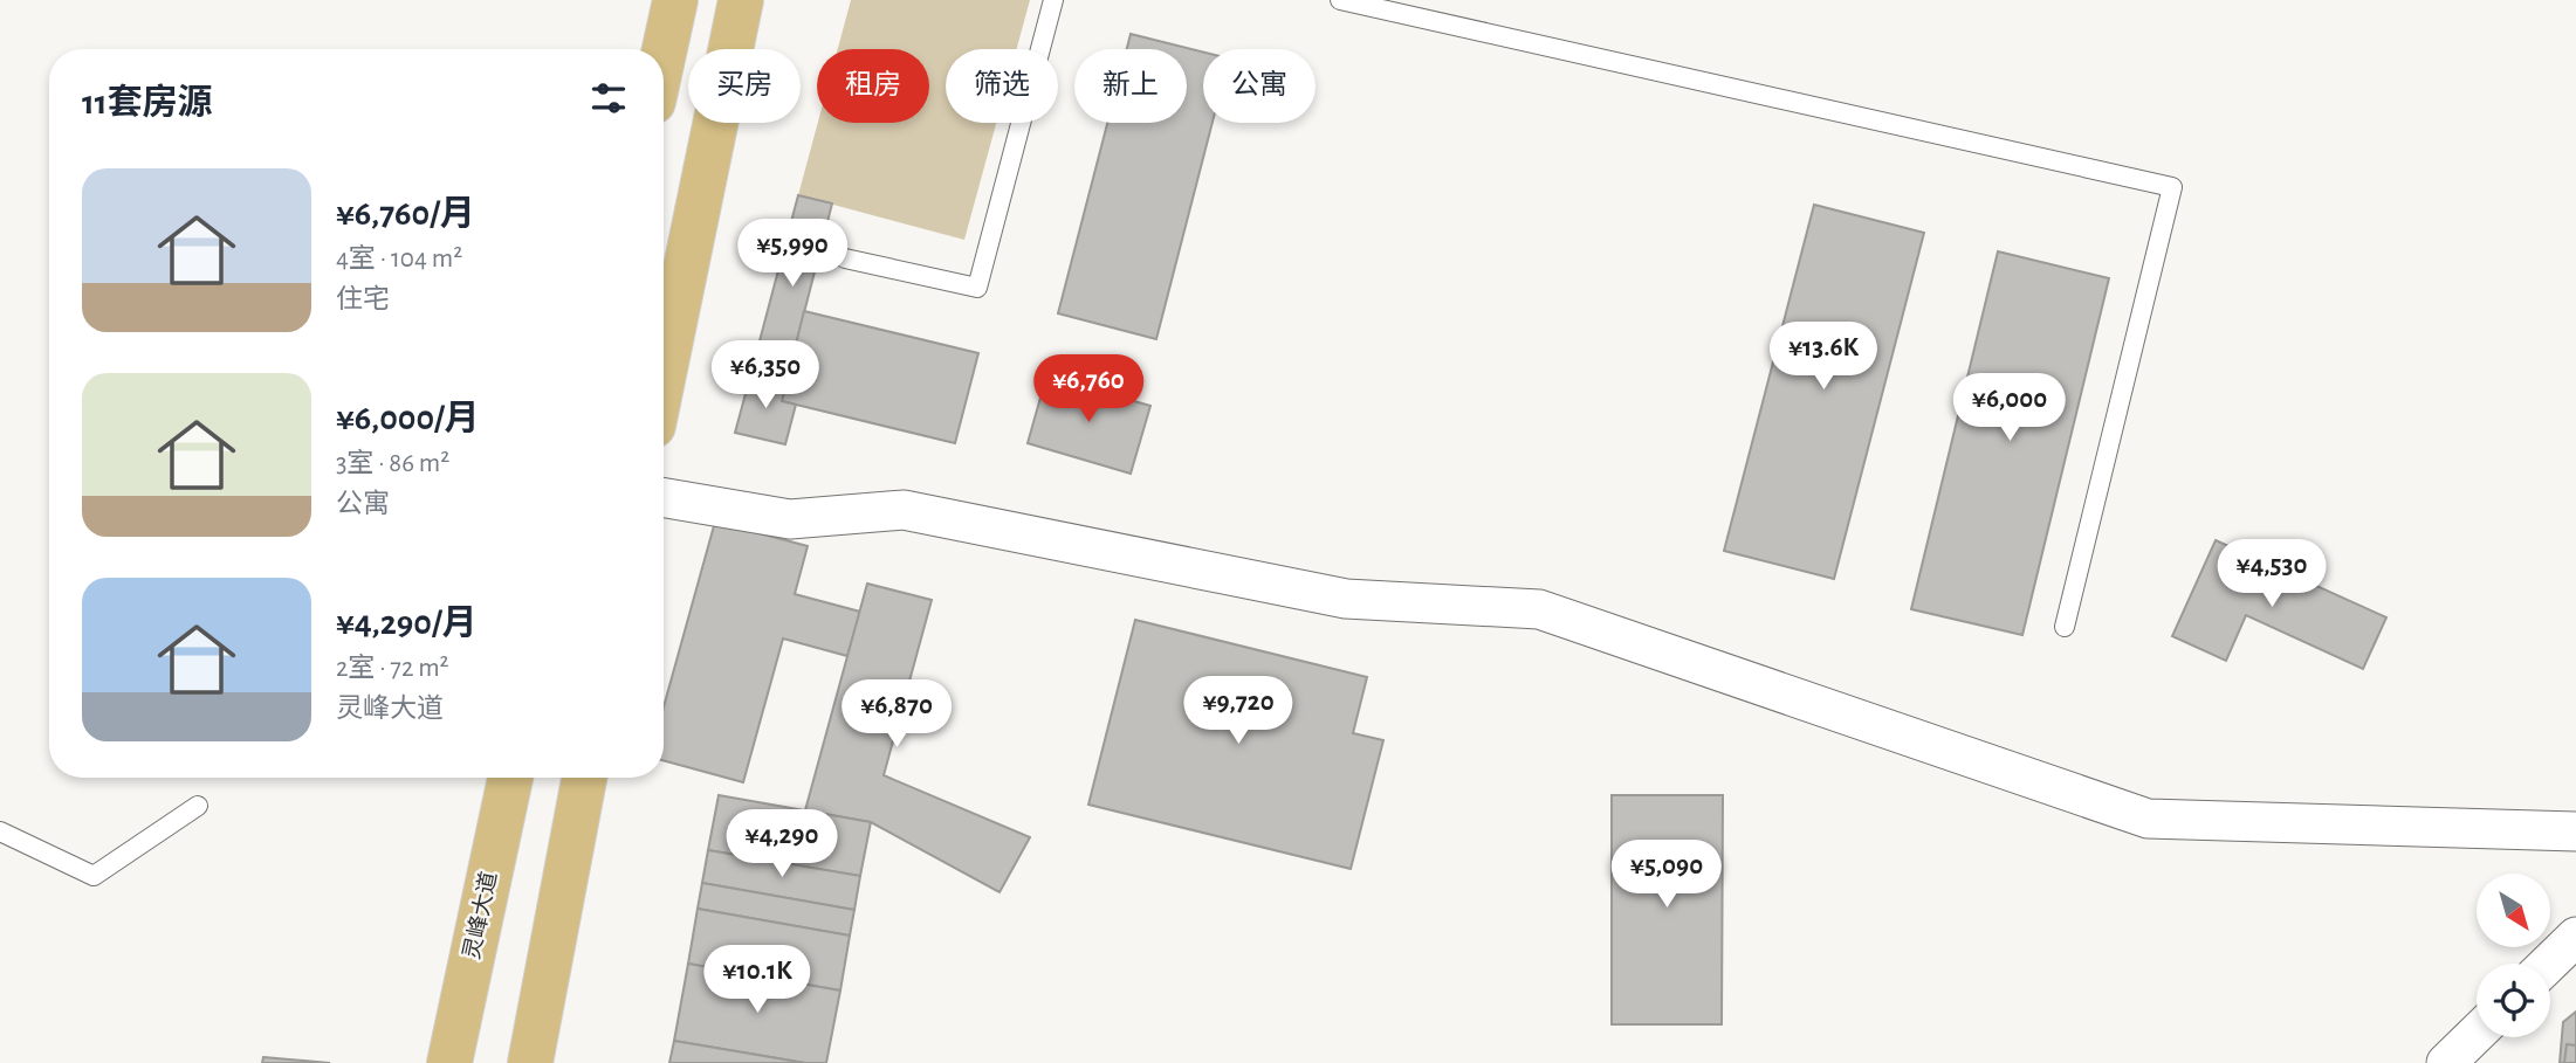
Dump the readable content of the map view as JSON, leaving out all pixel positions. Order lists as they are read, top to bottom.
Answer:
{
  "streets": {
    "main road": ["灵峰大道"]
  },
  "north": "bottom right",
  "page": {
    "chip": [
      "买房",
      "租房",
      "筛选",
      "新上",
      "公寓"
    ],
    "heading": "11套房源",
    "list": [
      {
        "name": "¥6,760/月",
        "note": "4室 · 104 m² · 住宅"
      },
      {
        "name": "¥6,000/月",
        "note": "3室 · 86 m² · 公寓"
      },
      {
        "name": "¥4,290/月",
        "note": "2室 · 72 m² · 灵峰大道"
      }
    ],
    "price": [
      "¥5,990",
      "¥13.6K",
      "¥6,350",
      "¥6,760",
      "¥6,000",
      "¥4,530",
      "¥9,720",
      "¥6,870",
      "¥4,290",
      "¥5,090",
      "¥10.1K"
    ]
  }
}
